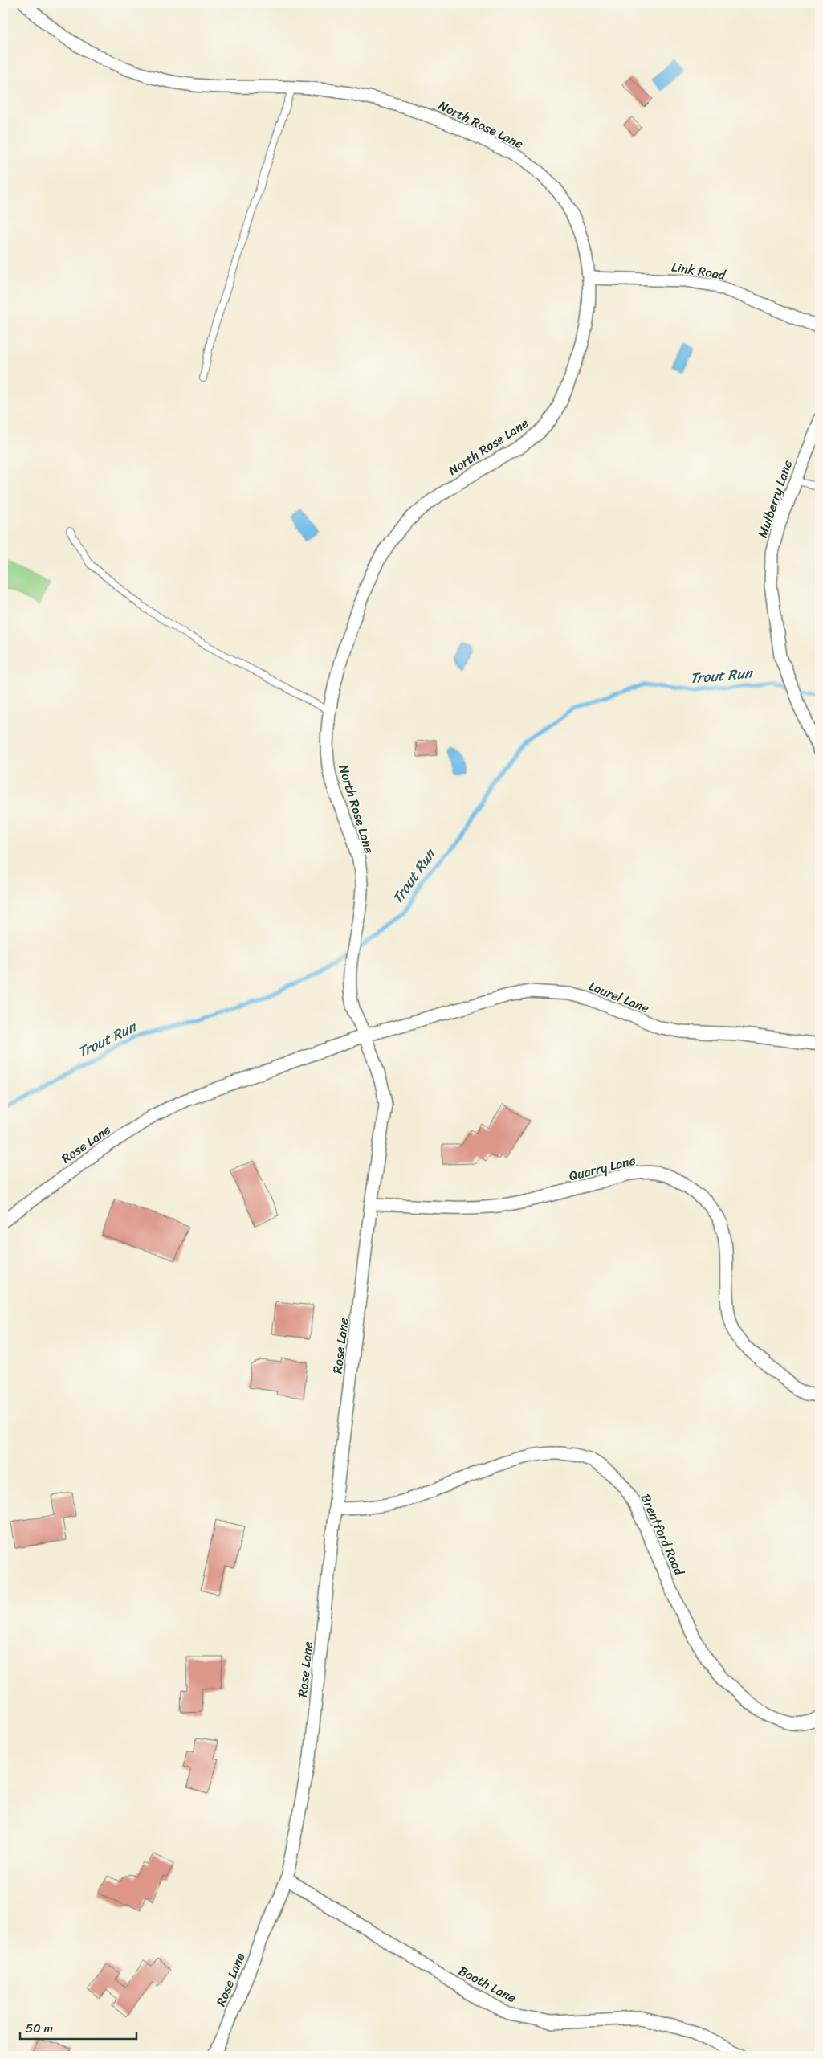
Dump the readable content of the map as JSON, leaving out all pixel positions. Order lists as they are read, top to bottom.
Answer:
{
  "streets": {
    "street": [
      "North Rose Lane",
      "Link Road",
      "Mulberry Lane",
      "Laurel Lane",
      "Rose Lane",
      "Quarry Lane",
      "Brentford Road",
      "Booth Lane"
    ]
  },
  "crossings": [
    ["North Rose Lane", "Link Road"],
    ["North Rose Lane", "Laurel Lane"],
    ["North Rose Lane", "Rose Lane"],
    ["Laurel Lane", "Rose Lane"],
    ["Rose Lane", "Quarry Lane"],
    ["Rose Lane", "Brentford Road"],
    ["Rose Lane", "Booth Lane"]
  ],
  "water": ["Trout Run"],
  "scale_bar": "50 m"
}
